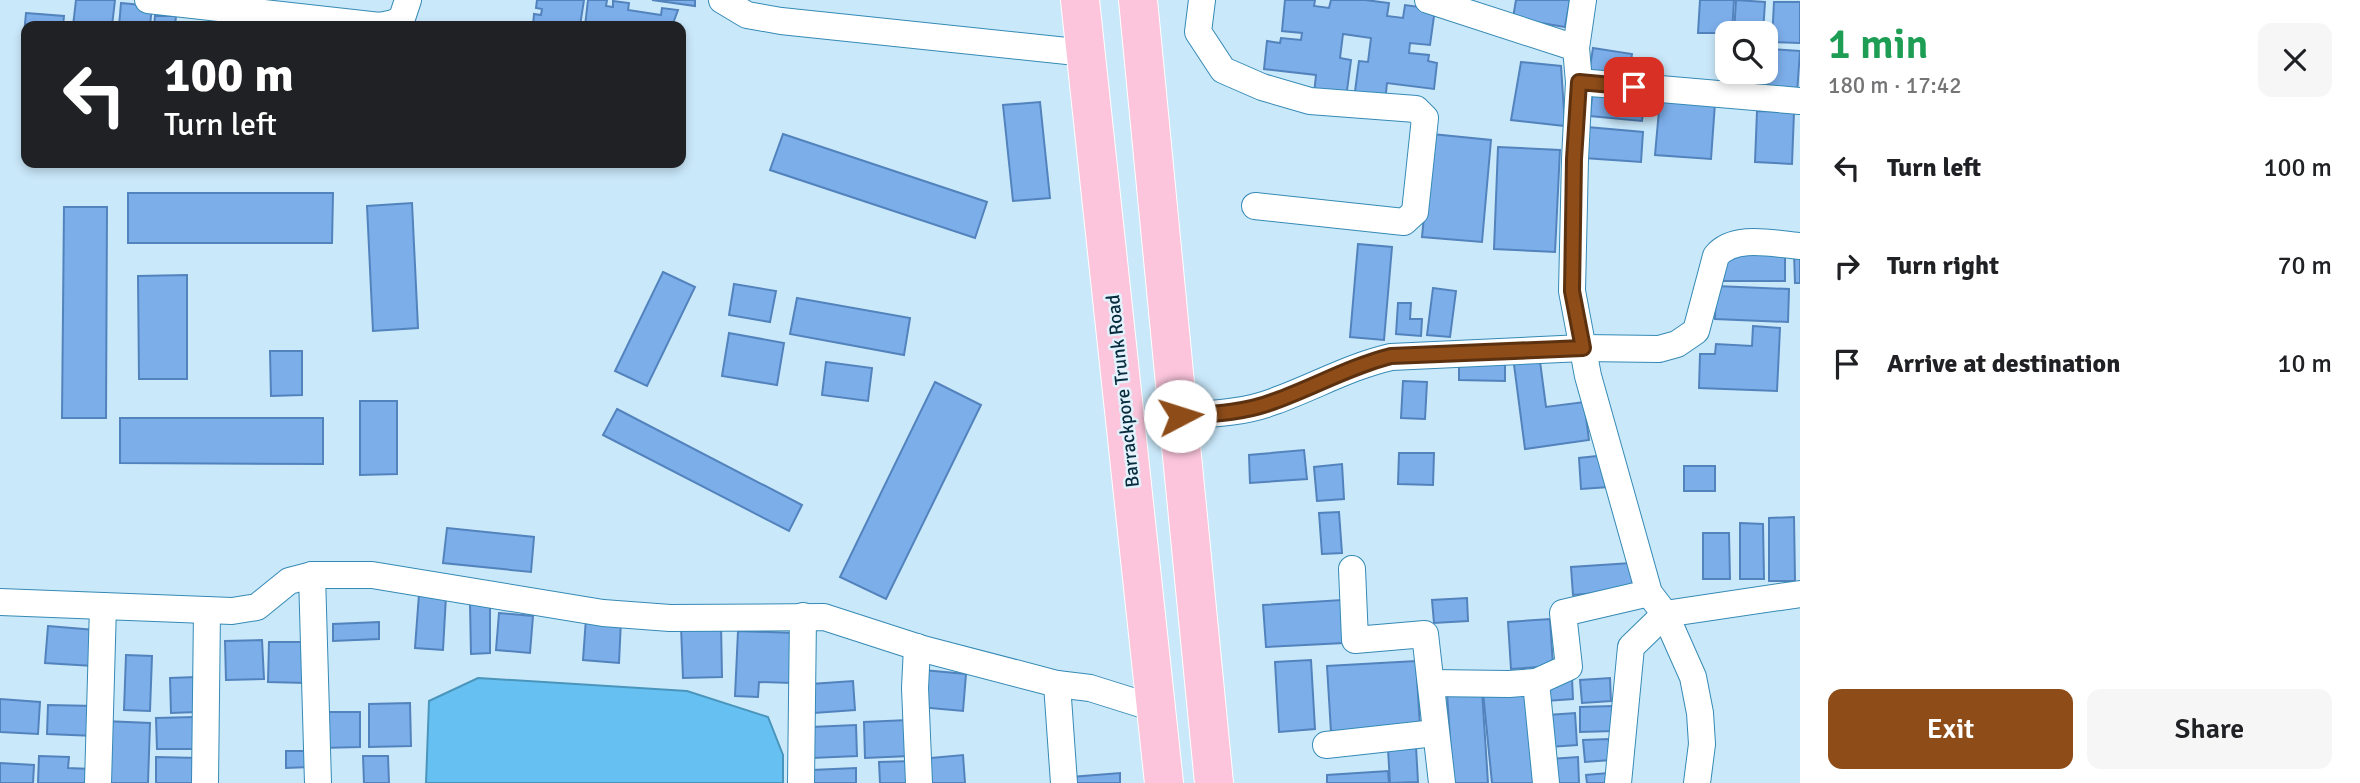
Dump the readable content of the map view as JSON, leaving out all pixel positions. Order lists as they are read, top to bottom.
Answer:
{
  "streets": {
    "main road": ["Barrackpore Trunk Road"]
  },
  "page": {
    "heading": ["1 min", "180 m · 17:42"],
    "turn": ["100 m", "Turn left"],
    "list": [
      {
        "name": "Turn left",
        "value": "100 m"
      },
      {
        "name": "Turn right",
        "value": "70 m"
      },
      {
        "name": "Arrive at destination",
        "value": "10 m"
      }
    ],
    "buttons": ["Exit", "Share"]
  }
}
